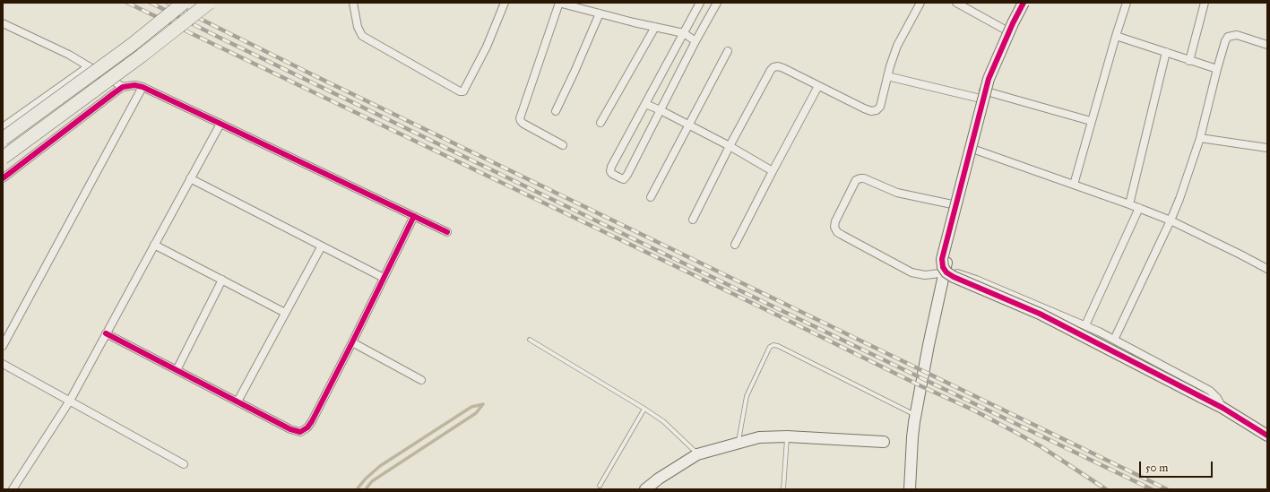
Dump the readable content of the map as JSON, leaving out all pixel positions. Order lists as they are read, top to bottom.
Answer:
{
  "scale_bar": "50 m"
}
